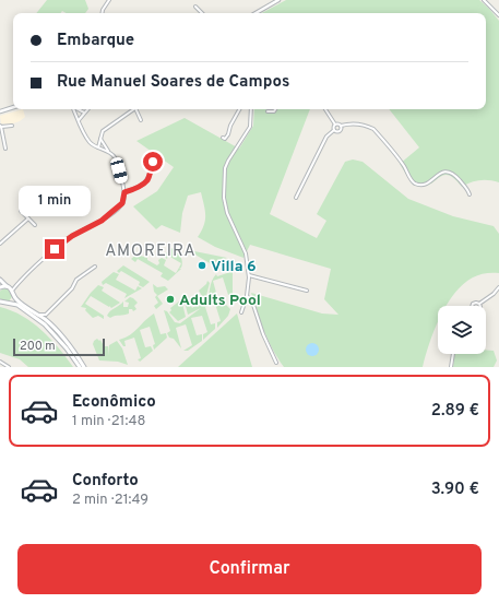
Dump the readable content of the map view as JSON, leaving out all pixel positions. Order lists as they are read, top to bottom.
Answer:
{
  "districts": ["AMOREIRA"],
  "places": ["Villa 6", "Adults Pool"],
  "scale_bar": "200 m",
  "page": {
    "banner": ["Embarque", "Rue Manuel Soares de Campos"],
    "bubble": "1 min",
    "scale": "200 m",
    "list": [
      {
        "name": "Econômico",
        "note": "1 min · 21:48",
        "value": "2.89 €"
      },
      {
        "name": "Conforto",
        "note": "2 min · 21:49",
        "value": "3.90 €"
      }
    ],
    "buttons": "Confirmar"
  }
}
